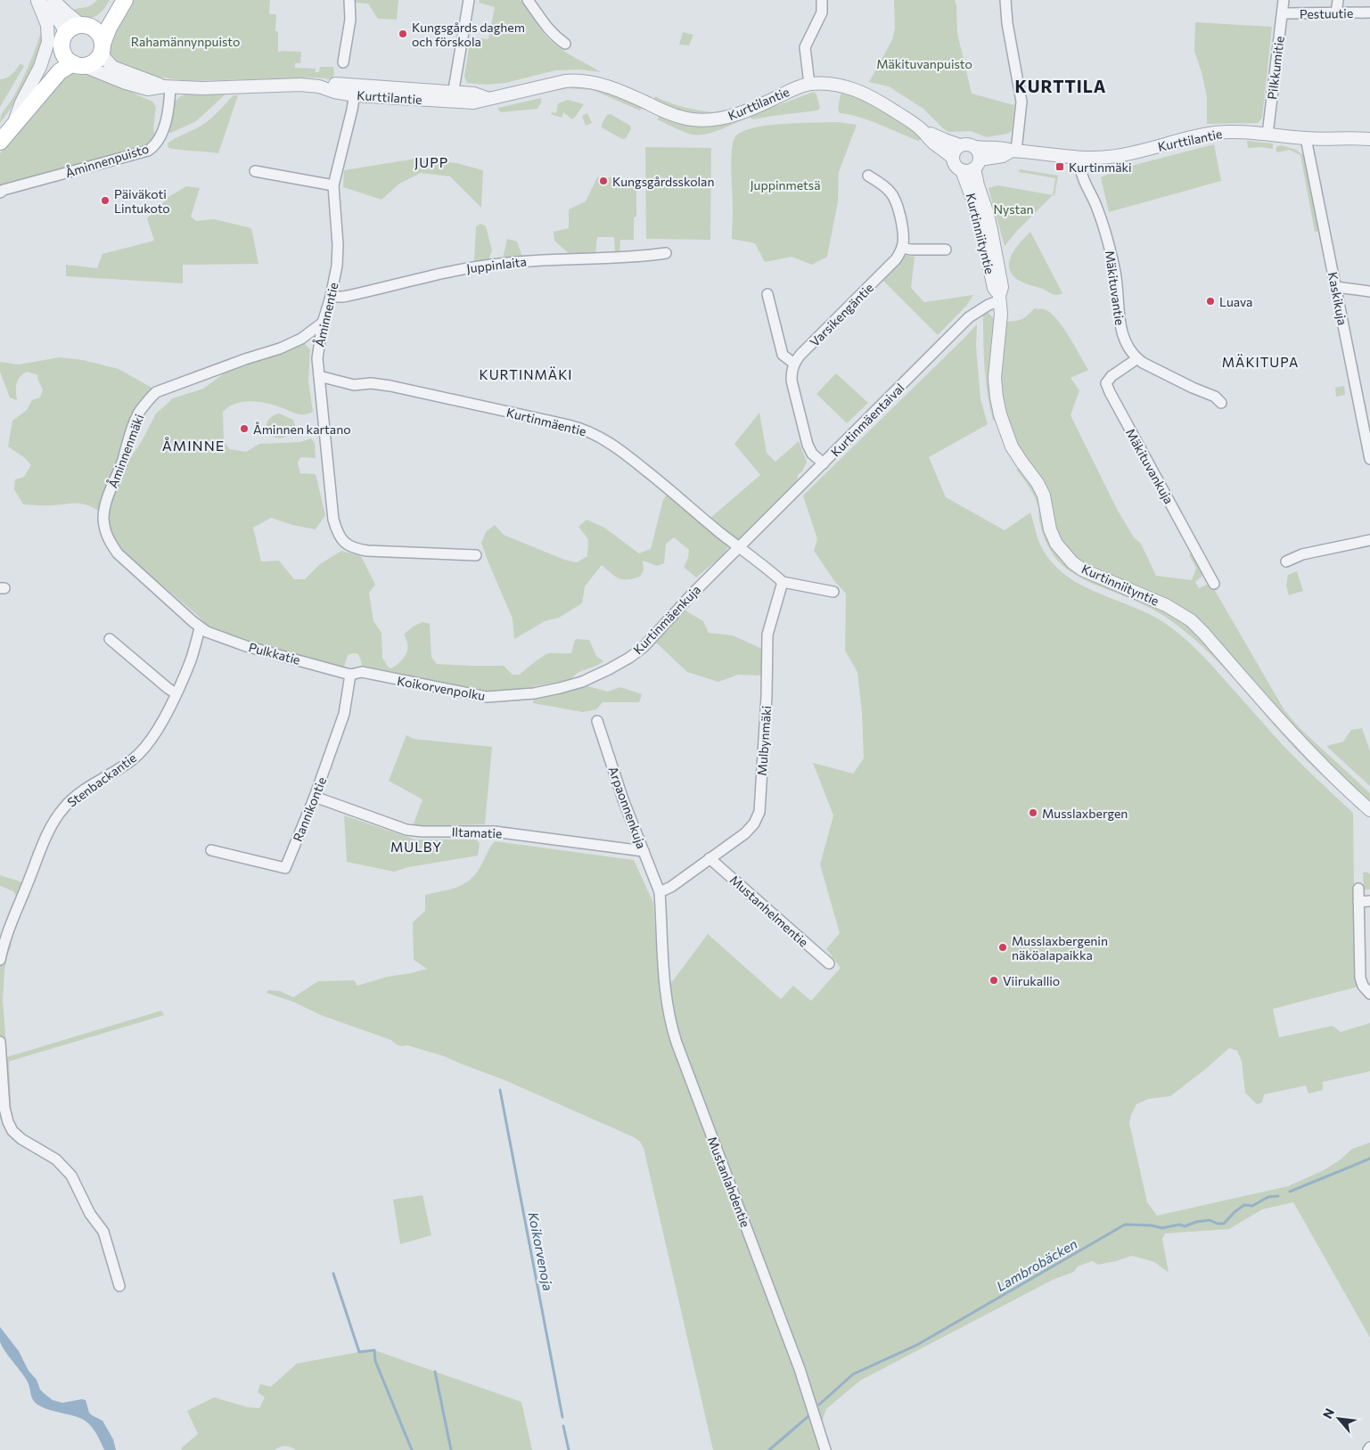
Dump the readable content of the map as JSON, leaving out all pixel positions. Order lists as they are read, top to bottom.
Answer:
{
  "streets": {
    "street": [
      "Pestuutie",
      "Pilkkumitie",
      "Kurttilantie",
      "Åminnenpuisto",
      "Kurtinniityntie",
      "Juppinlaita",
      "Mäkituvantie",
      "Kaskikuja",
      "Åminnentie",
      "Varsikengäntie",
      "Kurtinmäentaival",
      "Kurtinmäentie",
      "Åminnenmäki",
      "Mäkituvankuja",
      "Kurtinmäenkuja",
      "Pulkkatie",
      "Koikorvenpolku",
      "Mulbynmäki",
      "Stenbackantie",
      "Arpaonnenkuja",
      "Rannikontie",
      "Iltamatie",
      "Mustanhelmentie",
      "Mustanlahdentie"
    ]
  },
  "crossings": [
    ["Pestuutie", "Pilkkumitie"],
    ["Pilkkumitie", "Kurttilantie"],
    ["Kurttilantie", "Åminnenpuisto"],
    ["Kurttilantie", "Kurtinniityntie"],
    ["Kurttilantie", "Mäkituvantie"],
    ["Kurttilantie", "Kaskikuja"],
    ["Kurttilantie", "Åminnentie"],
    ["Kurtinniityntie", "Kurtinmäentaival"],
    ["Juppinlaita", "Åminnentie"],
    ["Mäkituvantie", "Mäkituvankuja"],
    ["Åminnentie", "Kurtinmäentie"],
    ["Åminnentie", "Åminnenmäki"],
    ["Kurtinmäentaival", "Kurtinmäentie"],
    ["Kurtinmäentaival", "Kurtinmäenkuja"],
    ["Kurtinmäentie", "Kurtinmäenkuja"],
    ["Åminnenmäki", "Pulkkatie"],
    ["Åminnenmäki", "Stenbackantie"],
    ["Kurtinmäenkuja", "Koikorvenpolku"],
    ["Pulkkatie", "Koikorvenpolku"],
    ["Pulkkatie", "Stenbackantie"],
    ["Pulkkatie", "Rannikontie"],
    ["Koikorvenpolku", "Rannikontie"],
    ["Mulbynmäki", "Arpaonnenkuja"],
    ["Mulbynmäki", "Mustanhelmentie"],
    ["Mulbynmäki", "Mustanlahdentie"],
    ["Arpaonnenkuja", "Iltamatie"],
    ["Arpaonnenkuja", "Mustanlahdentie"],
    ["Rannikontie", "Iltamatie"]
  ],
  "districts": [
    "KURTTILA",
    "JUPP",
    "MÄKITUPA",
    "KURTINMÄKI",
    "ÅMINNE",
    "MULBY"
  ],
  "water": ["Koikorvenoja", "Lambrobäcken"],
  "parks": [
    "Rahamännynpuisto",
    "Mäkituvanpuisto",
    "Juppinmetsä",
    "Nystan"
  ],
  "places": {
    "other": [
      "Kungsgårds daghem och förskola",
      "Kungsgårdsskolan",
      "Päiväkoti Lintukoto",
      "Luava",
      "Åminnen kartano",
      "Musslaxbergen",
      "Musslaxbergenin näköalapaikka",
      "Viirukallio"
    ],
    "transit": ["Kurtinmäki"]
  },
  "north": "top left"
}
